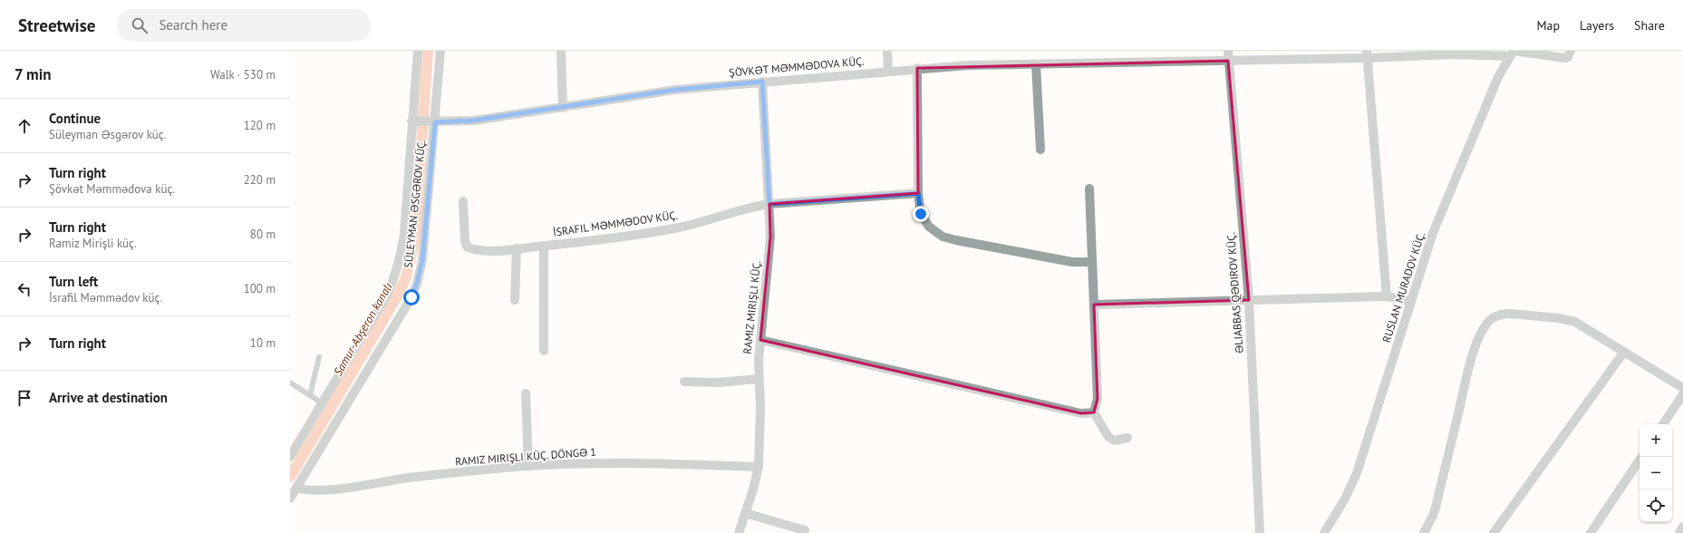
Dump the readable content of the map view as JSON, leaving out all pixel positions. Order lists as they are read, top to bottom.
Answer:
{
  "streets": {
    "street": [
      "ŞÖVKƏT MƏMMƏDOVA KÜÇ.",
      "SÜLEYMAN ƏSGƏROV KÜÇ.",
      "İSRAFIL MƏMMƏDOV KÜÇ.",
      "RUSLAN MURADOV KÜÇ.",
      "ƏLIABBAS QƏDIROV KÜÇ.",
      "RAMIZ MIRIŞLI KÜÇ.",
      "RAMIZ MIRIŞLI KÜÇ. DÖNGƏ 1"
    ]
  },
  "crossings": [
    ["ŞÖVKƏT MƏMMƏDOVA KÜÇ.", "SÜLEYMAN ƏSGƏROV KÜÇ."],
    ["ŞÖVKƏT MƏMMƏDOVA KÜÇ.", "RUSLAN MURADOV KÜÇ."],
    ["ŞÖVKƏT MƏMMƏDOVA KÜÇ.", "ƏLIABBAS QƏDIROV KÜÇ."],
    ["ŞÖVKƏT MƏMMƏDOVA KÜÇ.", "RAMIZ MIRIŞLI KÜÇ."],
    ["SÜLEYMAN ƏSGƏROV KÜÇ.", "RAMIZ MIRIŞLI KÜÇ. DÖNGƏ 1"],
    ["İSRAFIL MƏMMƏDOV KÜÇ.", "RAMIZ MIRIŞLI KÜÇ."],
    ["RAMIZ MIRIŞLI KÜÇ.", "RAMIZ MIRIŞLI KÜÇ. DÖNGƏ 1"]
  ],
  "water": ["Samur-Abşeron kanalı"],
  "page": {
    "header": "Streetwise",
    "search": "Search here",
    "nav": ["Map", "Layers", "Share"],
    "heading": ["7 min", "Walk · 530 m"],
    "list": [
      ["Continue", "Süleyman Əsgərov küç.", "120 m"],
      ["Turn right", "Şövkət Məmmədova küç.", "220 m"],
      ["Turn right", "Ramiz Mirişli küç.", "80 m"],
      ["Turn left", "İsrafil Məmmədov küç.", "100 m"],
      ["Turn right", "10 m"],
      "Arrive at destination"
    ],
    "map_buttons": ["+", "−"]
  }
}
